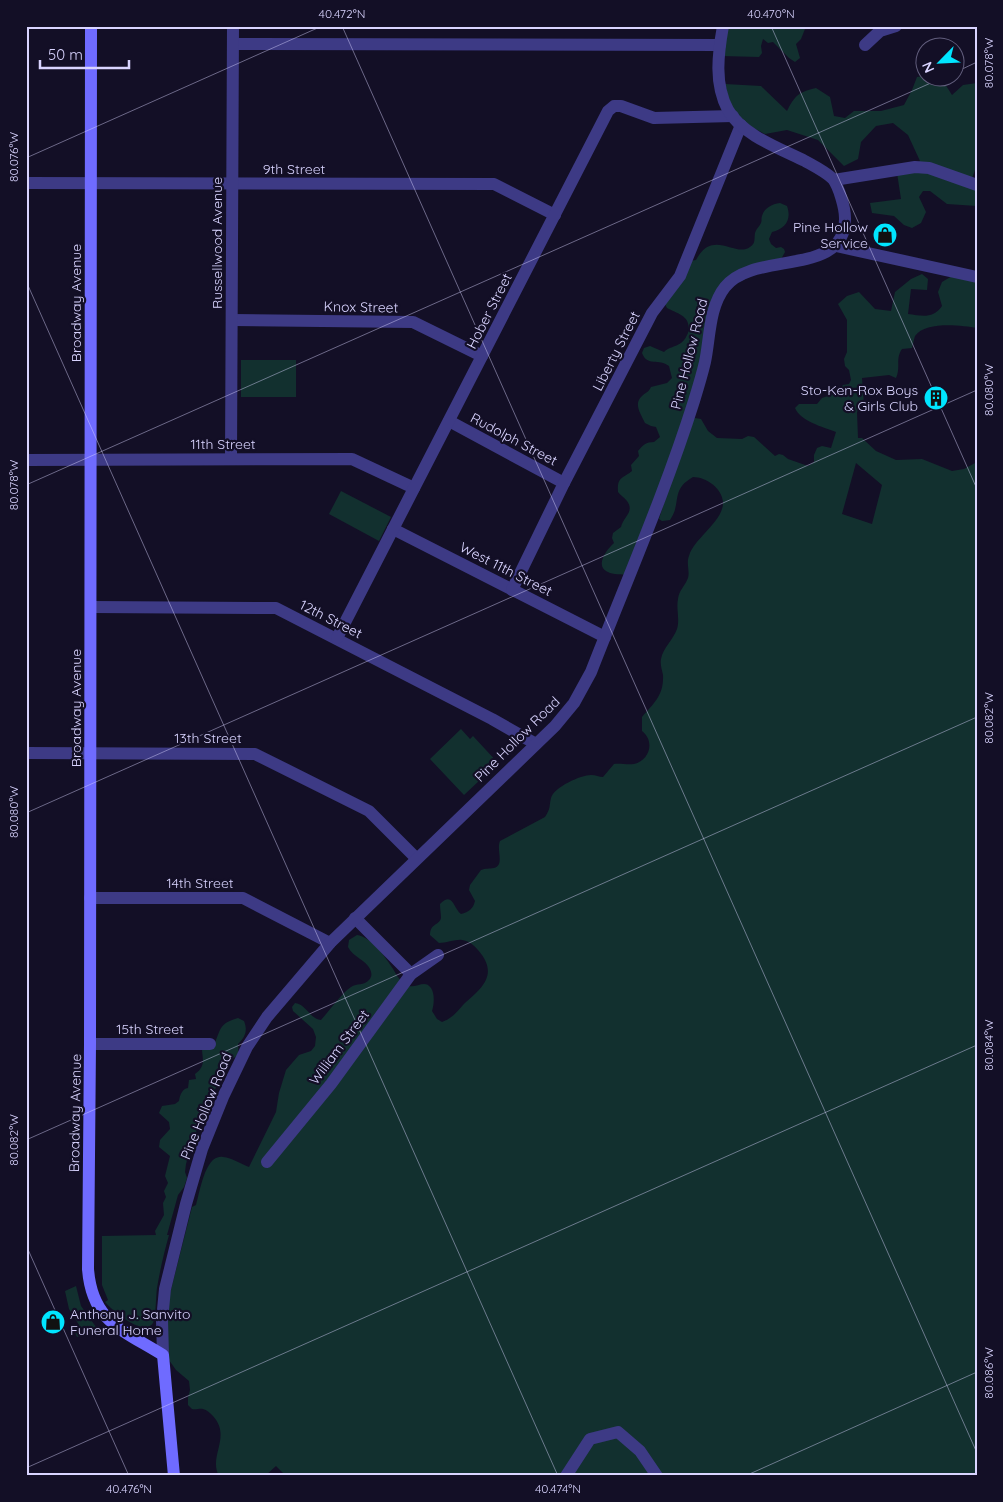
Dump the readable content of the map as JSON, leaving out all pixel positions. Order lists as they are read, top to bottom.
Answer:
{
  "streets": {
    "street": [
      "9th Street",
      "Russellwood Avenue",
      "Broadway Avenue",
      "Knox Street",
      "Hober Street",
      "Liberty Street",
      "Pine Hollow Road",
      "Rudolph Street",
      "11th Street",
      "West 11th Street",
      "12th Street",
      "13th Street",
      "14th Street",
      "15th Street",
      "William Street"
    ]
  },
  "crossings": [
    ["9th Street", "Russellwood Avenue"],
    ["9th Street", "Broadway Avenue"],
    ["9th Street", "Hober Street"],
    ["Russellwood Avenue", "Knox Street"],
    ["Russellwood Avenue", "11th Street"],
    ["Broadway Avenue", "Pine Hollow Road"],
    ["Broadway Avenue", "11th Street"],
    ["Broadway Avenue", "12th Street"],
    ["Broadway Avenue", "13th Street"],
    ["Broadway Avenue", "14th Street"],
    ["Broadway Avenue", "15th Street"],
    ["Knox Street", "Hober Street"],
    ["Hober Street", "Liberty Street"],
    ["Hober Street", "Rudolph Street"],
    ["Hober Street", "11th Street"],
    ["Hober Street", "West 11th Street"],
    ["Hober Street", "12th Street"],
    ["Liberty Street", "Rudolph Street"],
    ["Liberty Street", "West 11th Street"],
    ["Pine Hollow Road", "West 11th Street"],
    ["Pine Hollow Road", "12th Street"],
    ["Pine Hollow Road", "13th Street"],
    ["Pine Hollow Road", "14th Street"]
  ],
  "places": {
    "shop": ["Pine Hollow Service", "Anthony J. Sanvito Funeral Home"],
    "building": ["Sto-Ken-Rox Boys & Girls Club"]
  },
  "scale_bar": "50 m",
  "north": "bottom left",
  "coordinates": [
    "40.472°N",
    "40.470°N",
    "80.078°W",
    "80.076°W",
    "80.080°W",
    "80.082°W",
    "80.084°W",
    "80.086°W",
    "40.476°N",
    "40.474°N"
  ]
}
